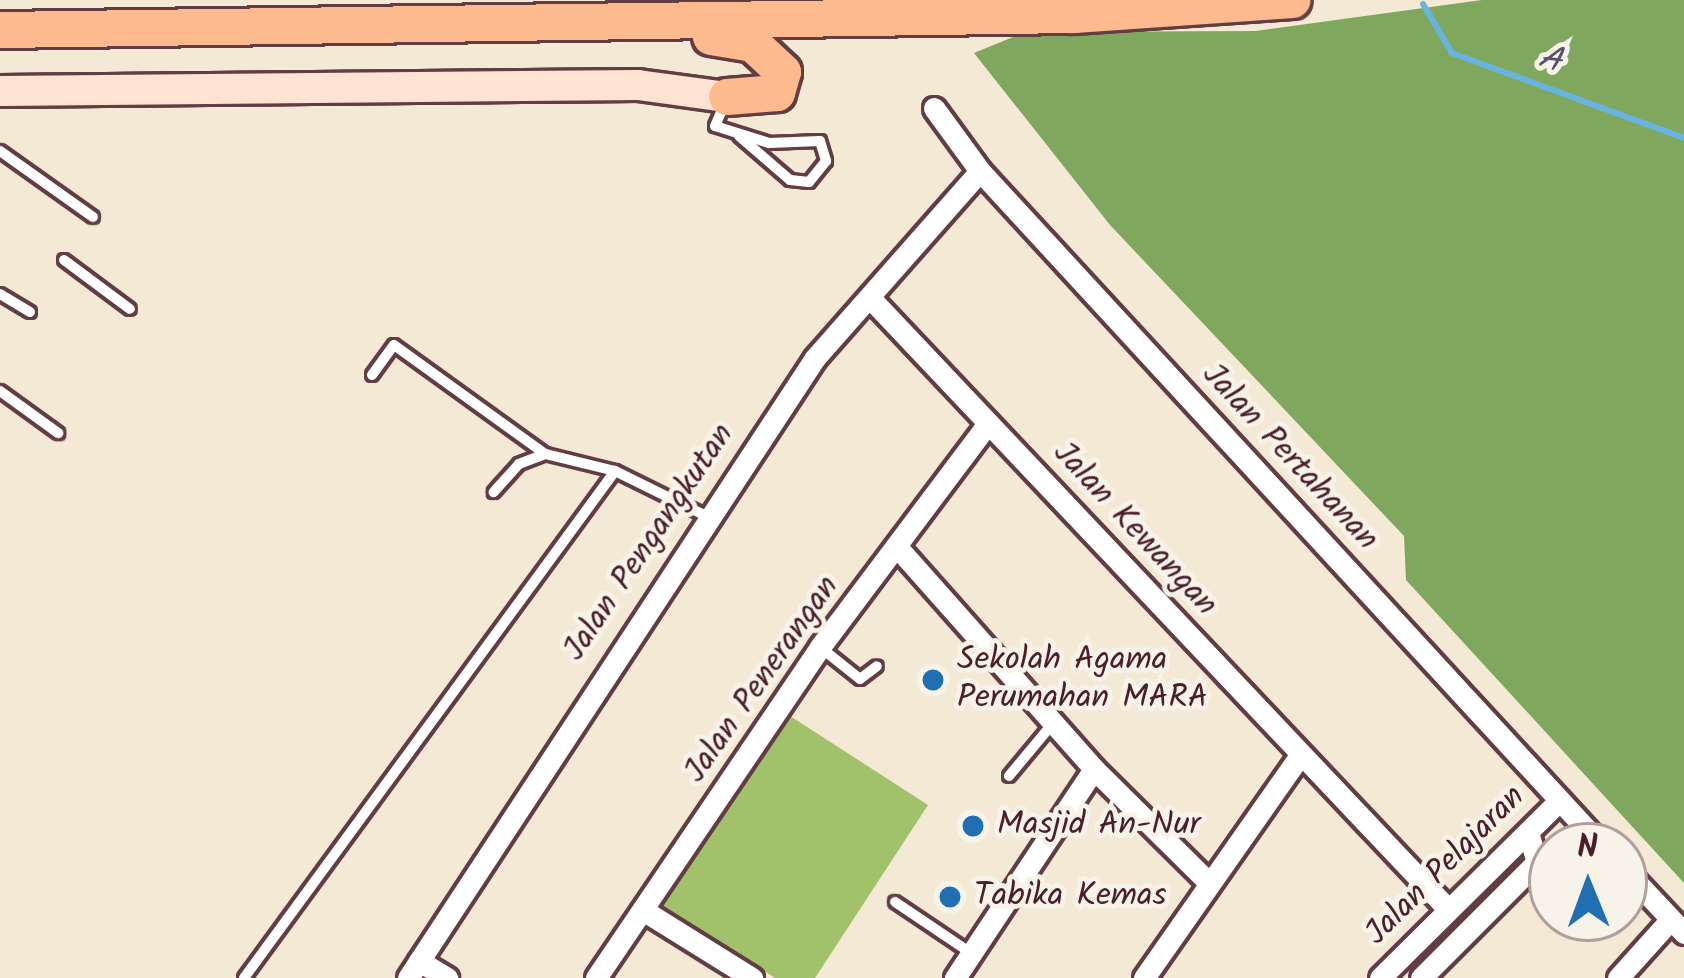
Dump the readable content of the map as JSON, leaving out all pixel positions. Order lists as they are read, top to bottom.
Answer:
{
  "streets": {
    "street": [
      "Jalan Pertahanan",
      "Jalan Kewangan",
      "Jalan Pengangkutan",
      "Jalan Penerangan",
      "Jalan Pelajaran"
    ]
  },
  "crossings": [
    ["Jalan Pertahanan", "Jalan Pengangkutan"],
    ["Jalan Pertahanan", "Jalan Pelajaran"],
    ["Jalan Kewangan", "Jalan Pengangkutan"],
    ["Jalan Kewangan", "Jalan Penerangan"],
    ["Jalan Kewangan", "Jalan Pelajaran"]
  ],
  "water": ["A"],
  "places": ["Sekolah Agama Perumahan MARA", "Masjid An-Nur", "Tabika Kemas"],
  "north": "top"
}
